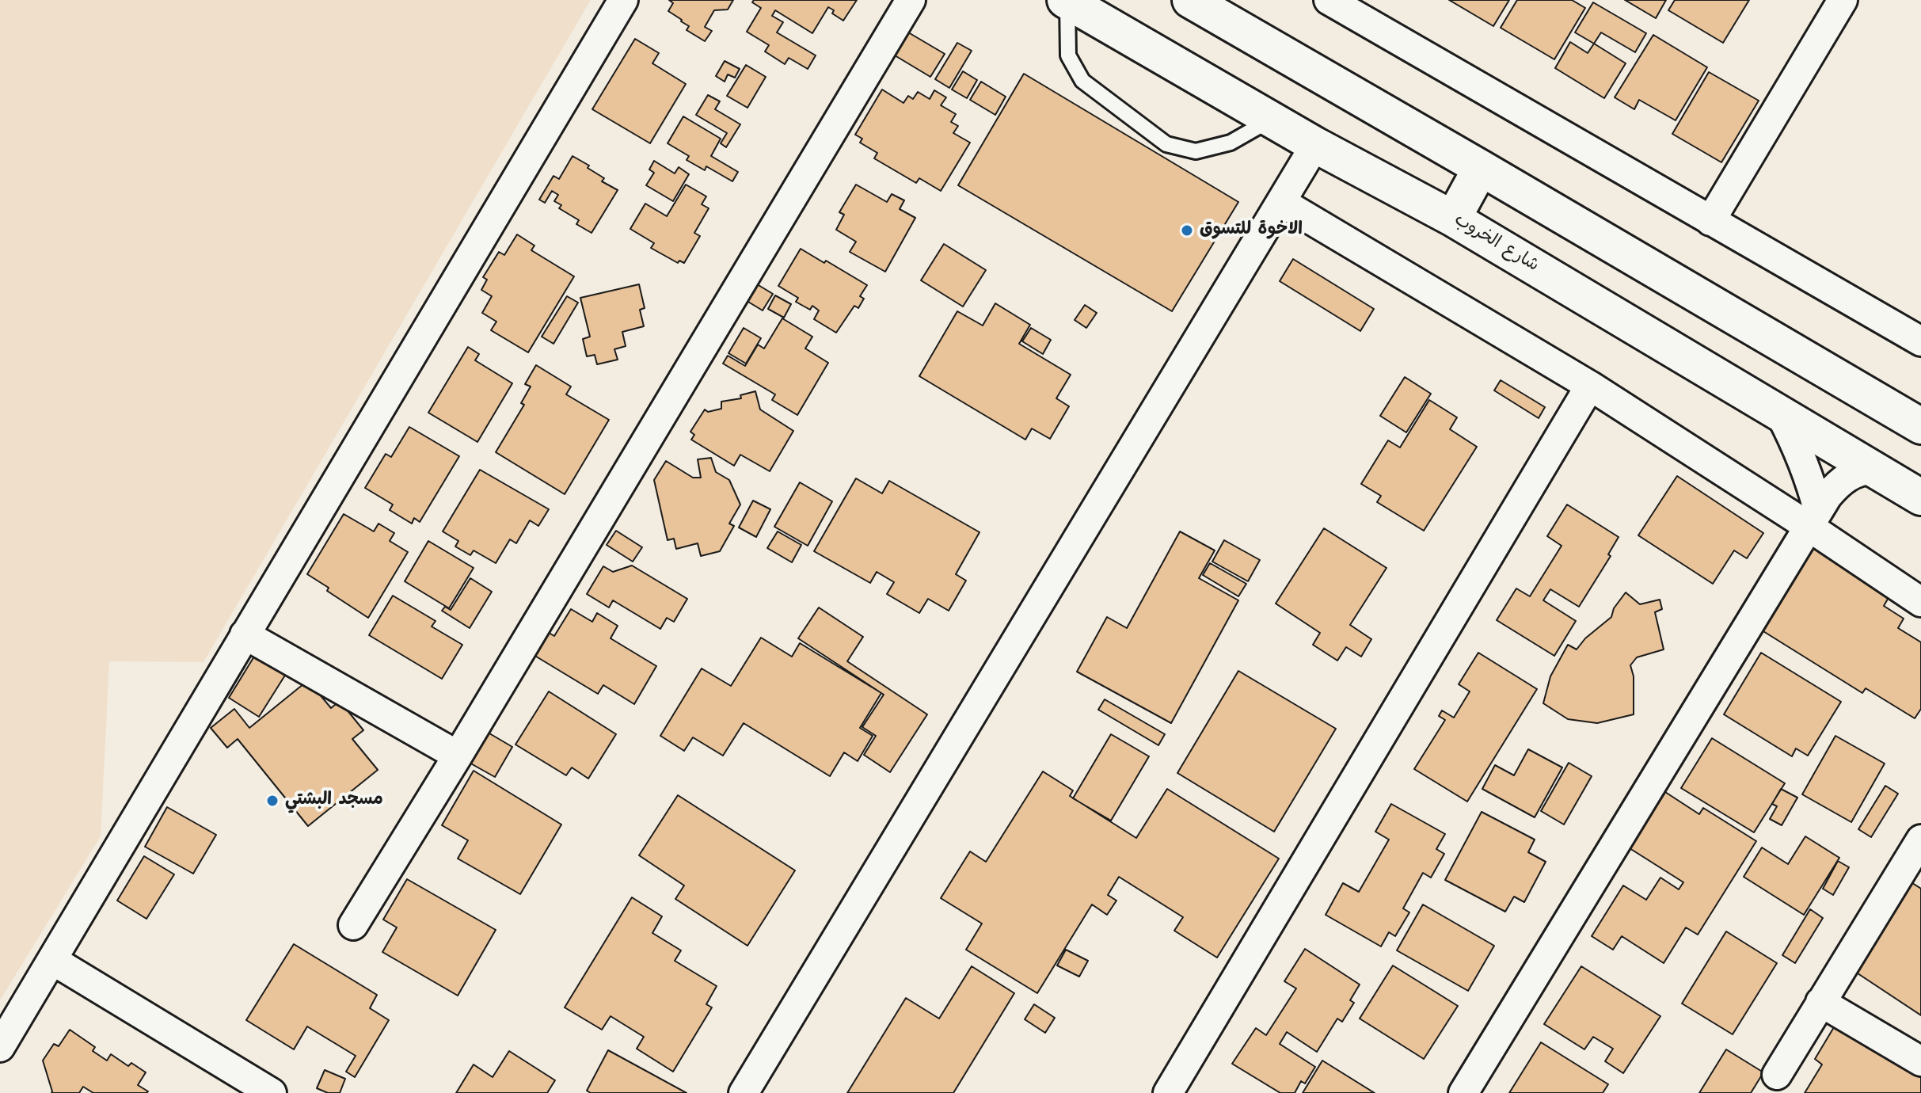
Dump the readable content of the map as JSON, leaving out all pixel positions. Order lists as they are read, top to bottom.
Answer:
{
  "streets": {
    "main road": ["شارع الخروب"]
  },
  "places": ["الاخوة للتسوق", "مسجد البشتي"]
}
